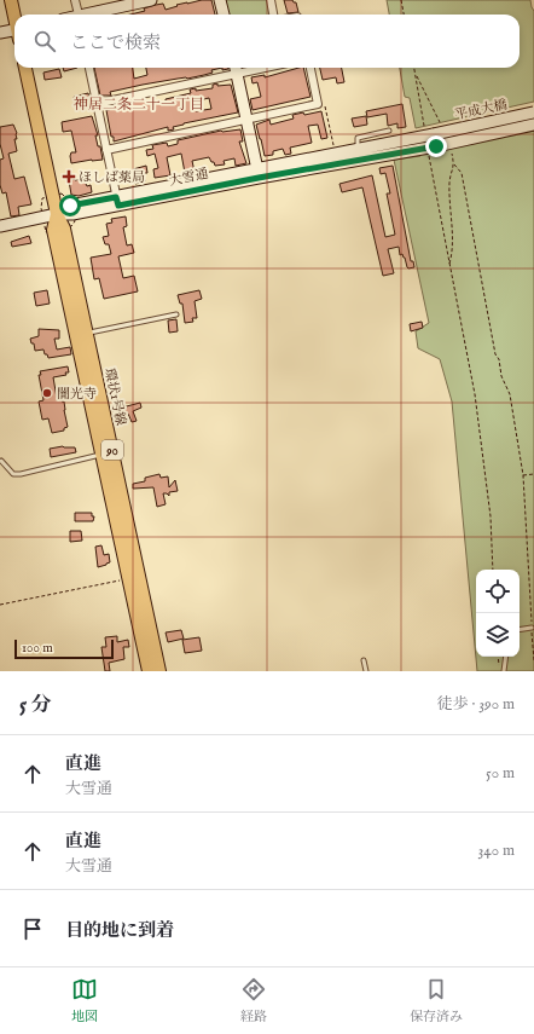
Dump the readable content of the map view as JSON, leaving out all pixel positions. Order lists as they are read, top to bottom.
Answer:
{
  "streets": {
    "main road": ["環状1号線", "90"],
    "street": ["平成大橋", "大雪通"]
  },
  "crossings": [
    ["平成大橋", "大雪通"],
    ["大雪通", "環状1号線"]
  ],
  "districts": ["神居二条二十一丁目"],
  "places": {
    "health": ["ほしば薬局"],
    "other": ["闇光寺"]
  },
  "scale_bar": "100 m",
  "page": {
    "search": "ここで検索",
    "scale": "100 m",
    "heading": ["5 分", "徒歩 · 390 m"],
    "list": [
      ["直進", "大雪通", "50 m"],
      ["直進", "大雪通", "340 m"],
      "目的地に到着"
    ],
    "nav": ["地図", "経路", "保存済み"]
  }
}
